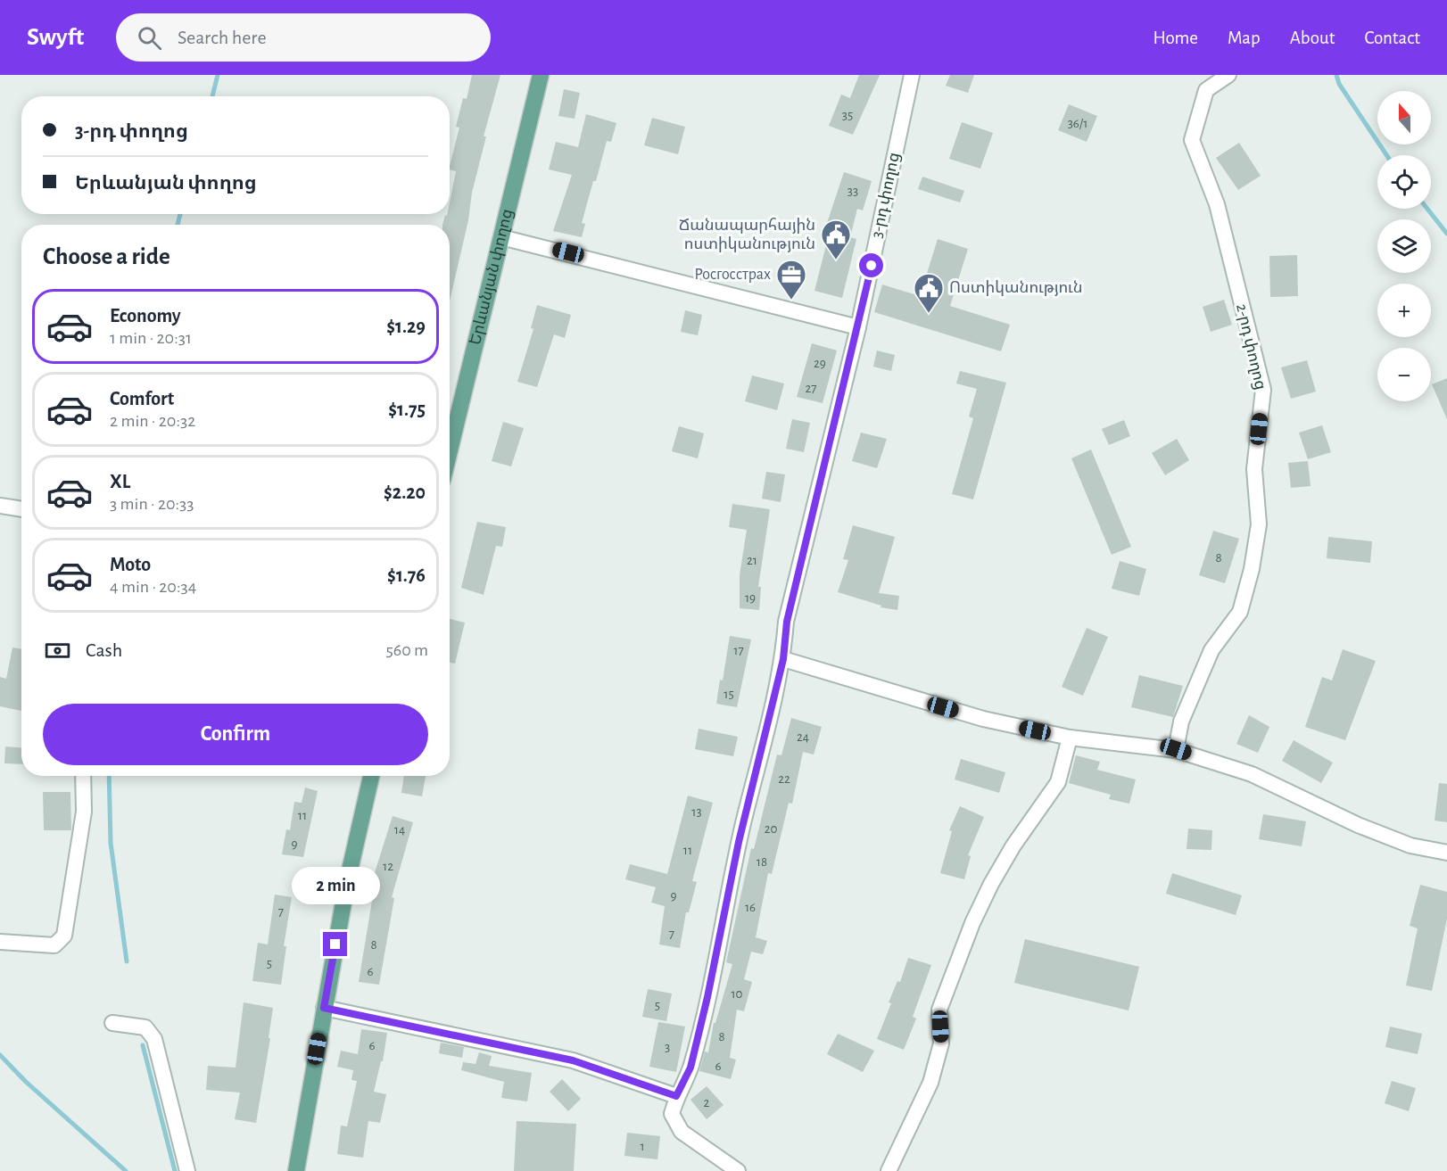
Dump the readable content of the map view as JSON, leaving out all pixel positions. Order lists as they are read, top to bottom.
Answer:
{
  "streets": {
    "main road": ["Երևանյան փողոց"],
    "street": ["3-րդ փողոց", "2-րդ փողոց"]
  },
  "places": {
    "public building": ["Ճանապարհային ոստիկանություն", "Ոստիկանություն"],
    "office": ["Росгосстрах"]
  },
  "house_numbers": [
    "35",
    "36/1",
    "33",
    "29",
    "27",
    "8",
    "21",
    "19",
    "17",
    "15",
    "24",
    "22",
    "13",
    "11",
    "20",
    "14",
    "9",
    "11",
    "18",
    "12",
    "9",
    "16",
    "7",
    "7",
    "8",
    "5",
    "6",
    "10",
    "5",
    "8",
    "6",
    "3",
    "6",
    "2",
    "1"
  ],
  "north": "top",
  "page": {
    "header": "Swyft",
    "search": "Search here",
    "nav": [
      "Home",
      "Map",
      "About",
      "Contact"
    ],
    "map_buttons": ["+", "−"],
    "banner": ["3-րդ փողոց", "Երևանյան փողոց"],
    "heading": "Choose a ride",
    "list": [
      {
        "name": "Economy",
        "note": "1 min · 20:31",
        "value": "$1.29"
      },
      {
        "name": "Comfort",
        "note": "2 min · 20:32",
        "value": "$1.75"
      },
      {
        "name": "XL",
        "note": "3 min · 20:33",
        "value": "$2.20"
      },
      {
        "name": "Moto",
        "note": "4 min · 20:34",
        "value": "$1.76"
      }
    ],
    "pay": ["Cash", "560 m"],
    "buttons": "Confirm",
    "bubble": "2 min"
  }
}
